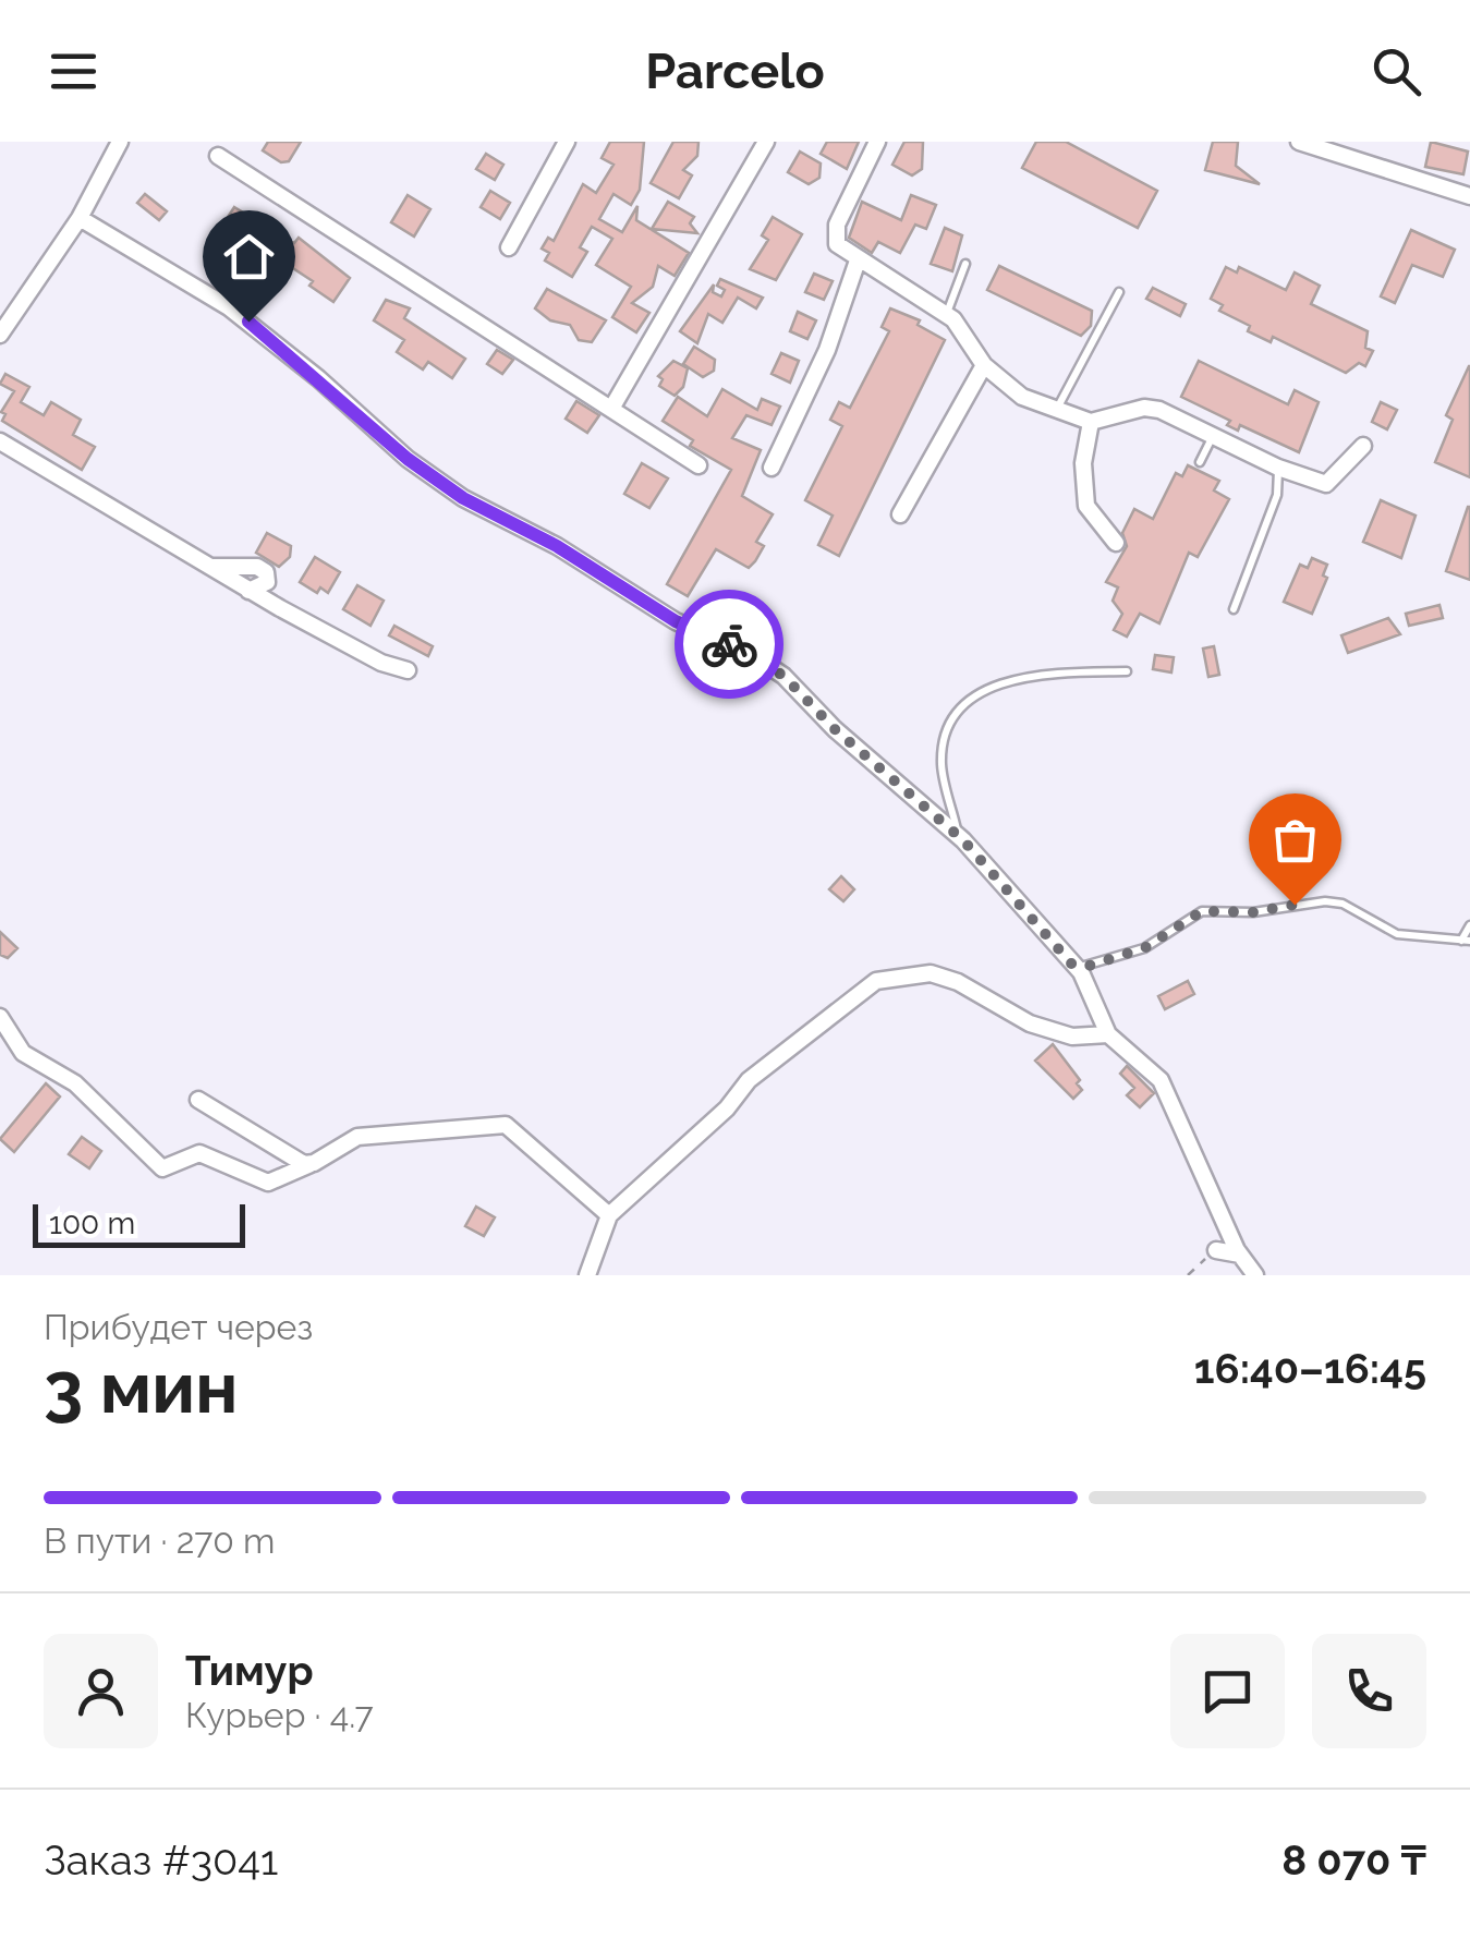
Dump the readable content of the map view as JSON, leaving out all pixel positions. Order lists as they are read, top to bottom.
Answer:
{
  "scale_bar": "100 m",
  "page": {
    "header": "Parcelo",
    "scale": "100 m",
    "heading": ["3 мин", "Прибудет через", "16:40–16:45"],
    "panel": [
      "Тимур",
      "Курьер · 4.7",
      "Заказ #3041",
      "8 070 ₸"
    ],
    "bar": "В пути · 270 m"
  }
}
